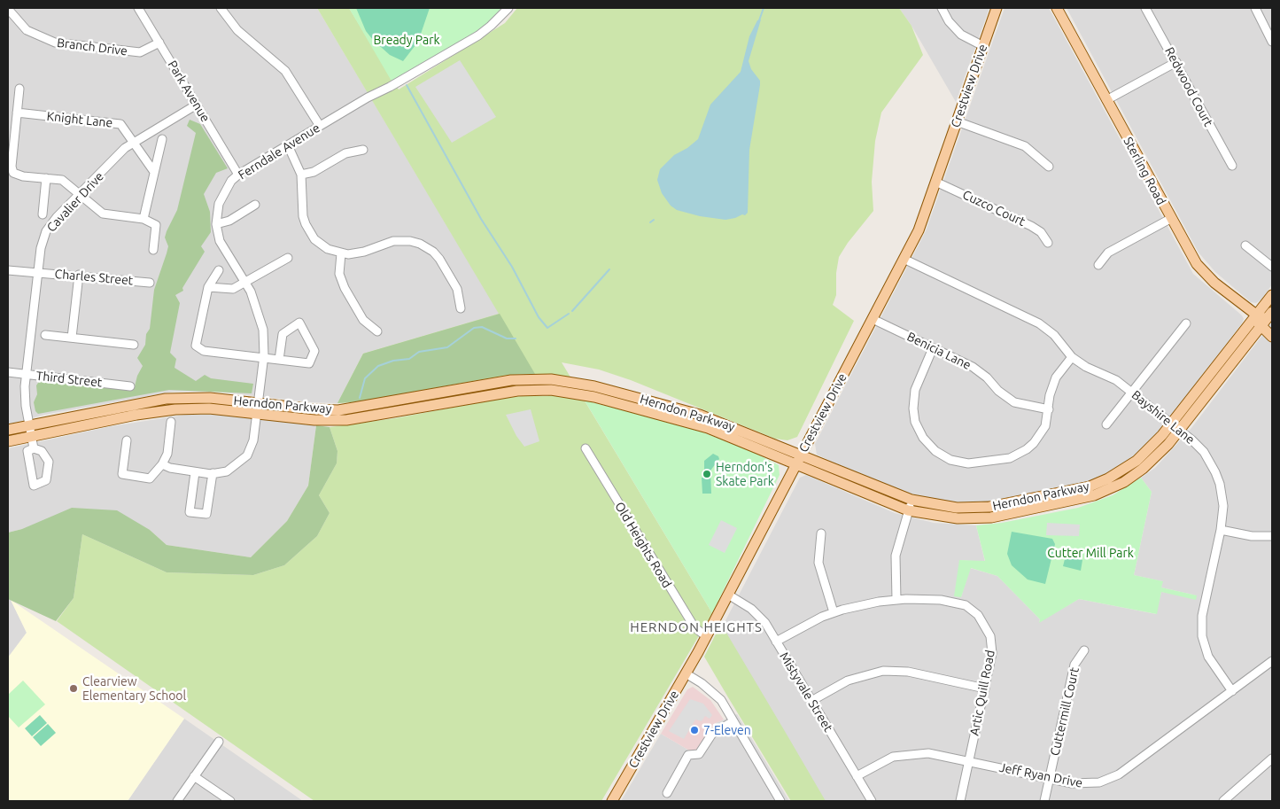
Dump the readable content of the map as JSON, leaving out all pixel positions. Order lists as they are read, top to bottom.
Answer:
{
  "streets": {
    "main road": ["Crestview Drive", "Sterling Road", "Herndon Parkway"],
    "street": [
      "Branch Drive",
      "Redwood Court",
      "Park Avenue",
      "Knight Lane",
      "Ferndale Avenue",
      "Cavalier Drive",
      "Cuzco Court",
      "Charles Street",
      "Benicia Lane",
      "Third Street",
      "Bayshire Lane",
      "Old Heights Road",
      "Mistyvale Street",
      "Artic Quill Road",
      "Cuttermill Court",
      "Jeff Ryan Drive"
    ]
  },
  "crossings": [
    ["Branch Drive", "Park Avenue"],
    ["Crestview Drive", "Cuzco Court"],
    ["Crestview Drive", "Benicia Lane"],
    ["Crestview Drive", "Herndon Parkway"],
    ["Crestview Drive", "Bayshire Lane"],
    ["Crestview Drive", "Old Heights Road"],
    ["Crestview Drive", "Mistyvale Street"],
    ["Park Avenue", "Ferndale Avenue"],
    ["Park Avenue", "Cavalier Drive"],
    ["Knight Lane", "Cavalier Drive"],
    ["Ferndale Avenue", "Herndon Parkway"],
    ["Sterling Road", "Herndon Parkway"],
    ["Cavalier Drive", "Charles Street"],
    ["Cavalier Drive", "Third Street"],
    ["Cavalier Drive", "Herndon Parkway"],
    ["Herndon Parkway", "Bayshire Lane"],
    ["Bayshire Lane", "Jeff Ryan Drive"],
    ["Mistyvale Street", "Artic Quill Road"],
    ["Mistyvale Street", "Jeff Ryan Drive"],
    ["Artic Quill Road", "Jeff Ryan Drive"],
    ["Cuttermill Court", "Jeff Ryan Drive"]
  ],
  "districts": ["HERNDON HEIGHTS"],
  "parks": ["Bready Park", "Cutter Mill Park"],
  "places": ["Herndon's Skate Park", "Clearview Elementary School", "7-Eleven"]
}
